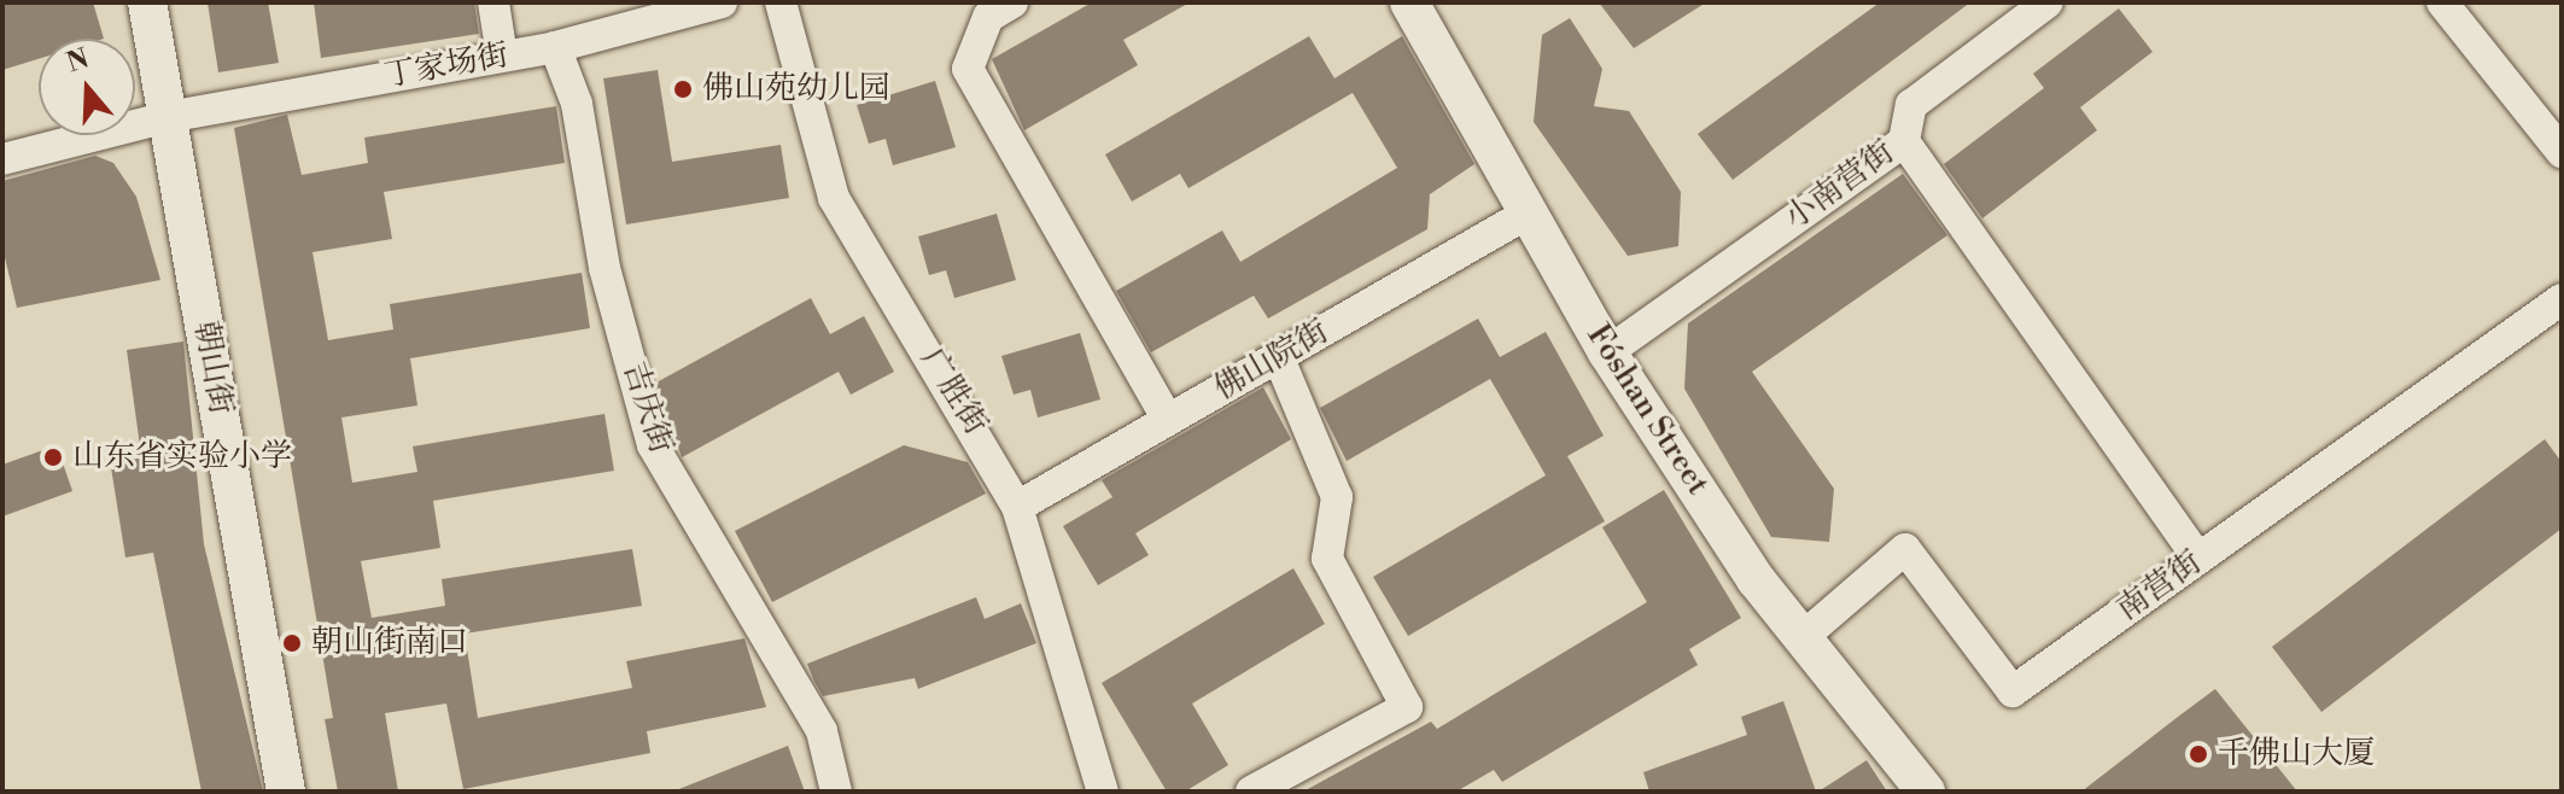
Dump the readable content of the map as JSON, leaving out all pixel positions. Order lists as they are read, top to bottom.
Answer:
{
  "streets": {
    "street": [
      "丁家场街",
      "小南营街",
      "佛山院街",
      "朝山街",
      "广胜街",
      "吉庆街",
      "Fóshan Street",
      "南营街"
    ]
  },
  "crossings": [
    ["丁家场街", "朝山街"],
    ["丁家场街", "吉庆街"],
    ["小南营街", "Fóshan Street"],
    ["佛山院街", "广胜街"],
    ["佛山院街", "Fóshan Street"],
    ["Fóshan Street", "南营街"]
  ],
  "places": [
    "佛山苑幼儿园",
    "山东省实验小学",
    "朝山街南口",
    "千佛山大厦"
  ],
  "north": "top"
}
